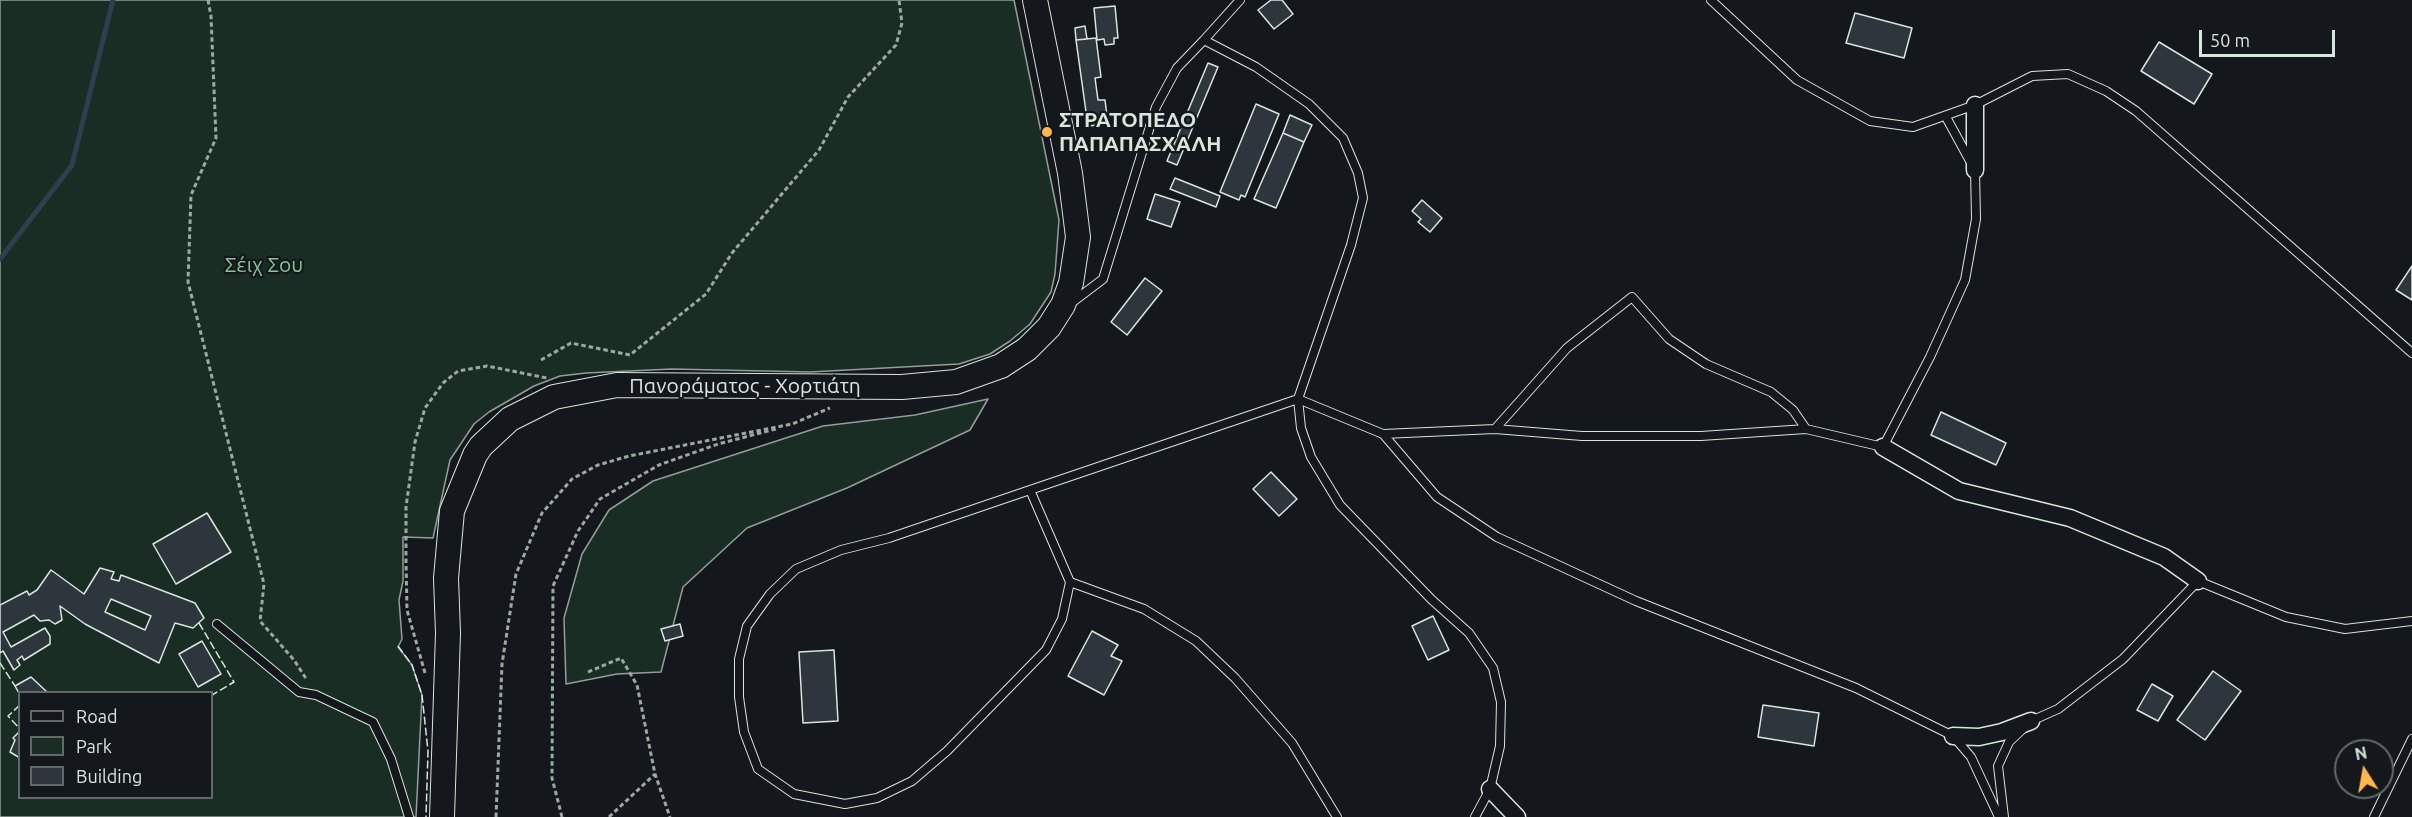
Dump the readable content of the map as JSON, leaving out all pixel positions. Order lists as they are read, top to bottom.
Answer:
{
  "streets": {
    "main road": ["Πανοράματος - Χορτιάτη"]
  },
  "parks": ["Σέιχ Σου"],
  "places": ["ΣΤΡΑΤΟΠΕΔΟ ΠΑΠΑΠΑΣΧΑΛΗ"],
  "legend": ["Road", "Park", "Building"],
  "scale_bar": "50 m",
  "north": "top"
}
